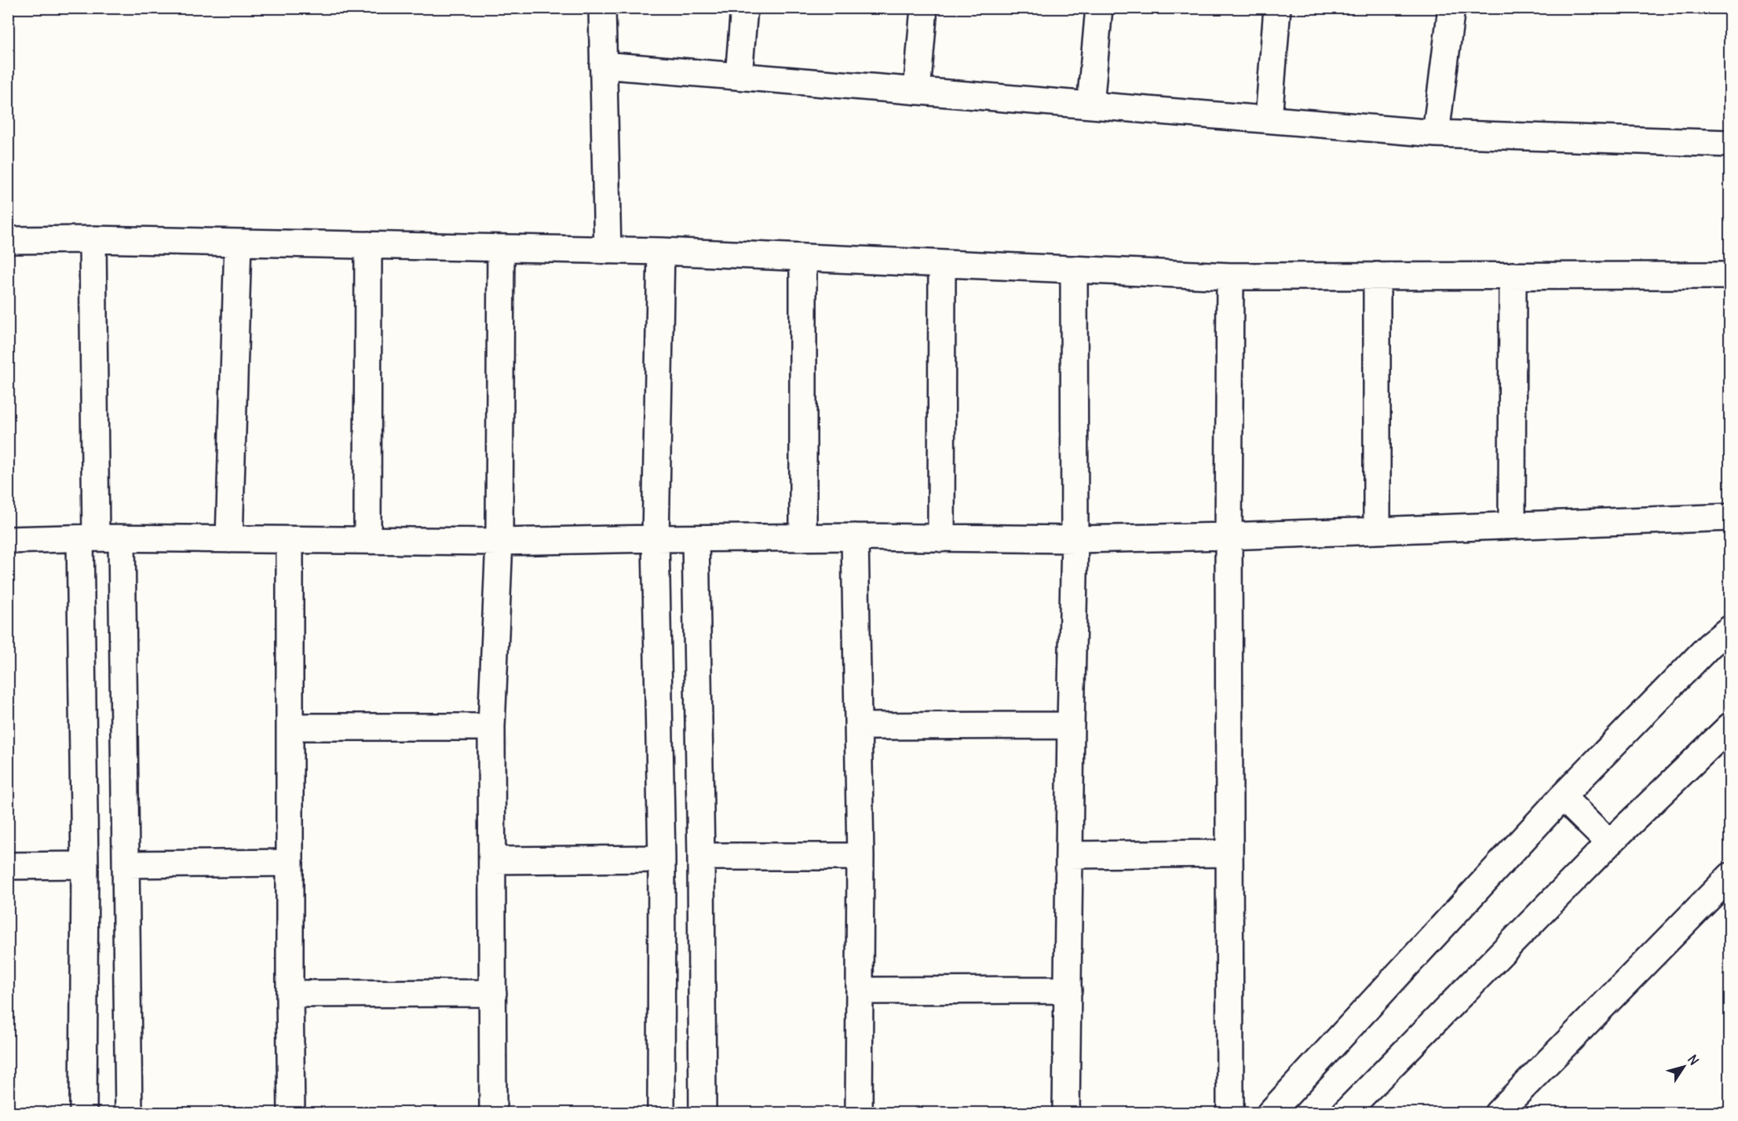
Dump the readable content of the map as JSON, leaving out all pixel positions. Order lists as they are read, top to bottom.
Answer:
{
  "north": "top right"
}
